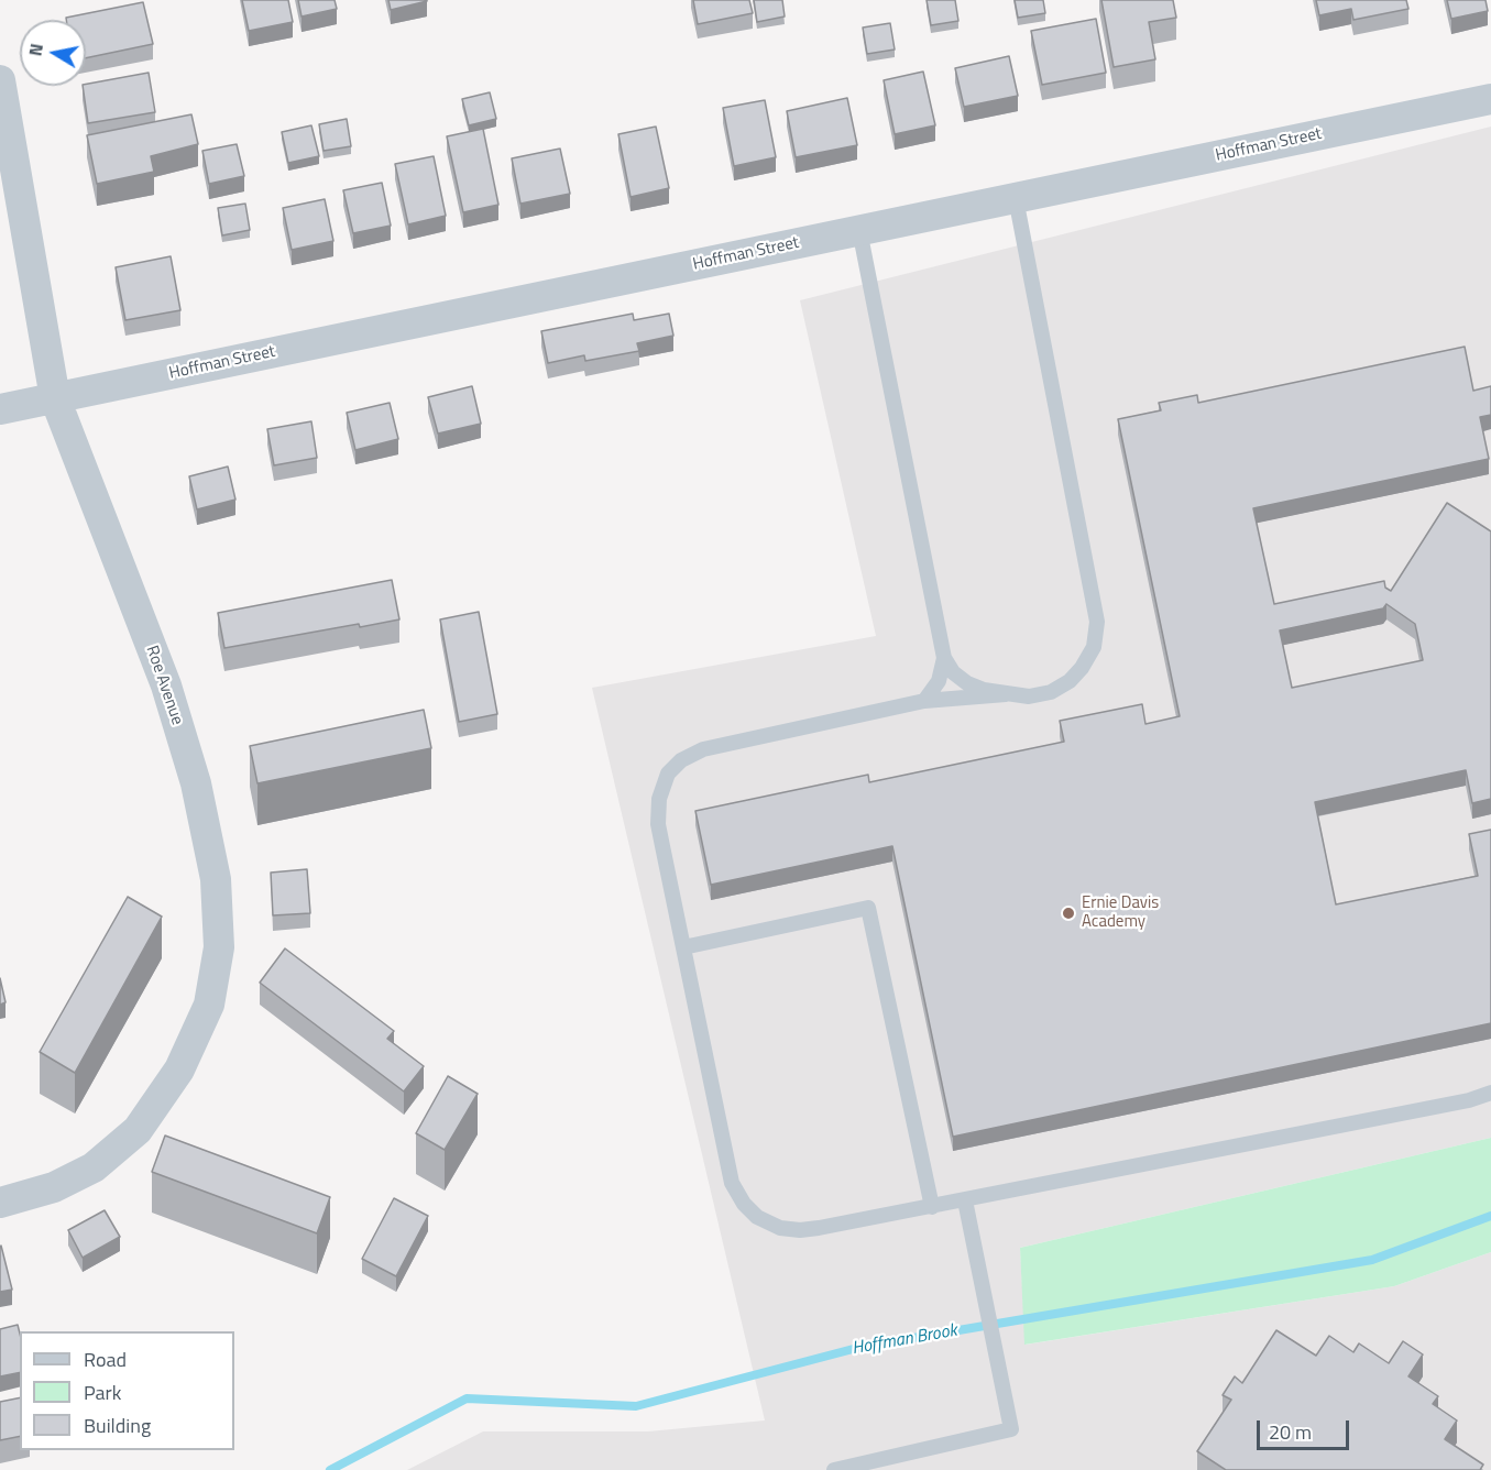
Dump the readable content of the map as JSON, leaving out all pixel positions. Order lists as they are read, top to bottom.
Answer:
{
  "streets": {
    "street": ["Hoffman Street", "Roe Avenue"]
  },
  "crossings": [
    ["Hoffman Street", "Roe Avenue"]
  ],
  "water": ["Hoffman Brook"],
  "places": ["Ernie Davis Academy"],
  "legend": ["Road", "Park", "Building"],
  "scale_bar": "20 m",
  "north": "left"
}
